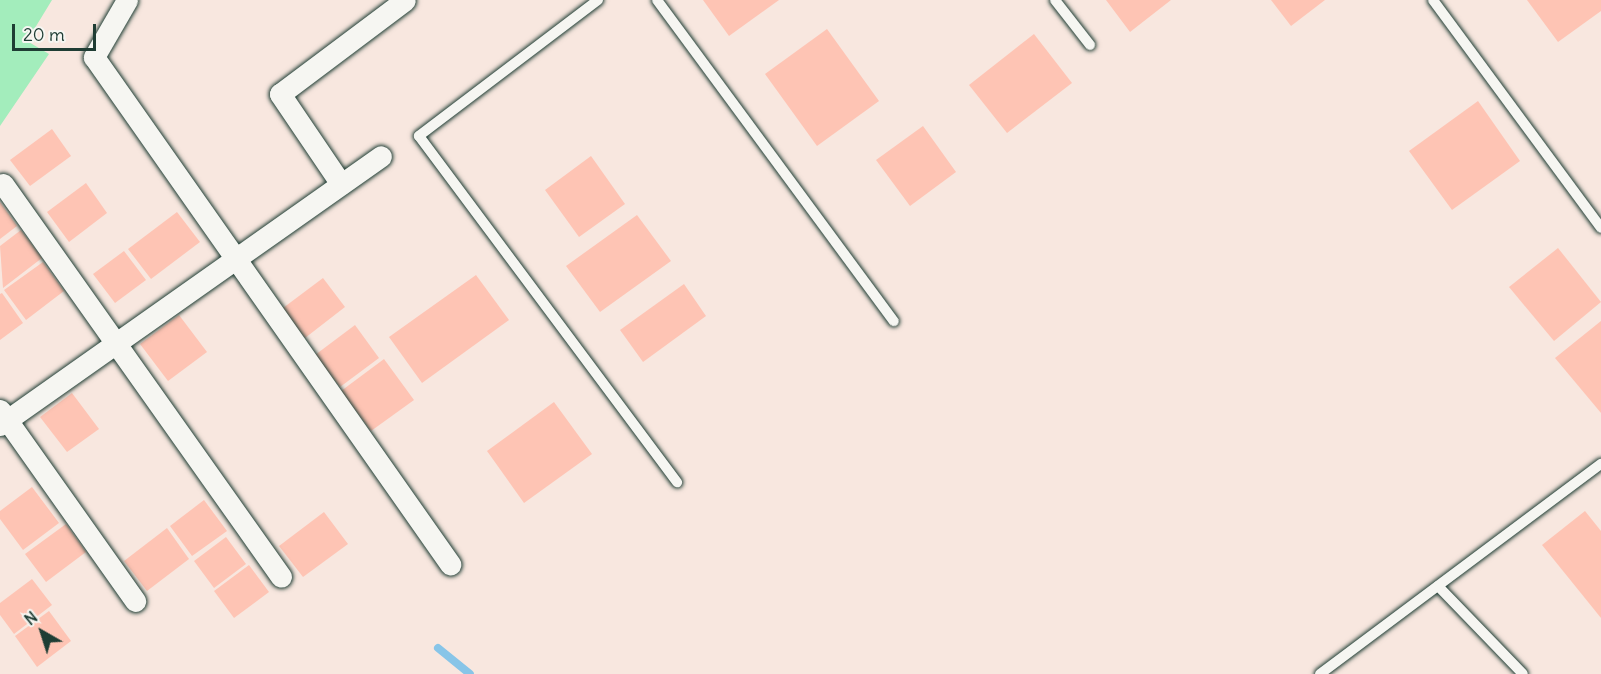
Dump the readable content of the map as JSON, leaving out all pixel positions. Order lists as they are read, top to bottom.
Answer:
{
  "scale_bar": "20 m",
  "north": "top left"
}
